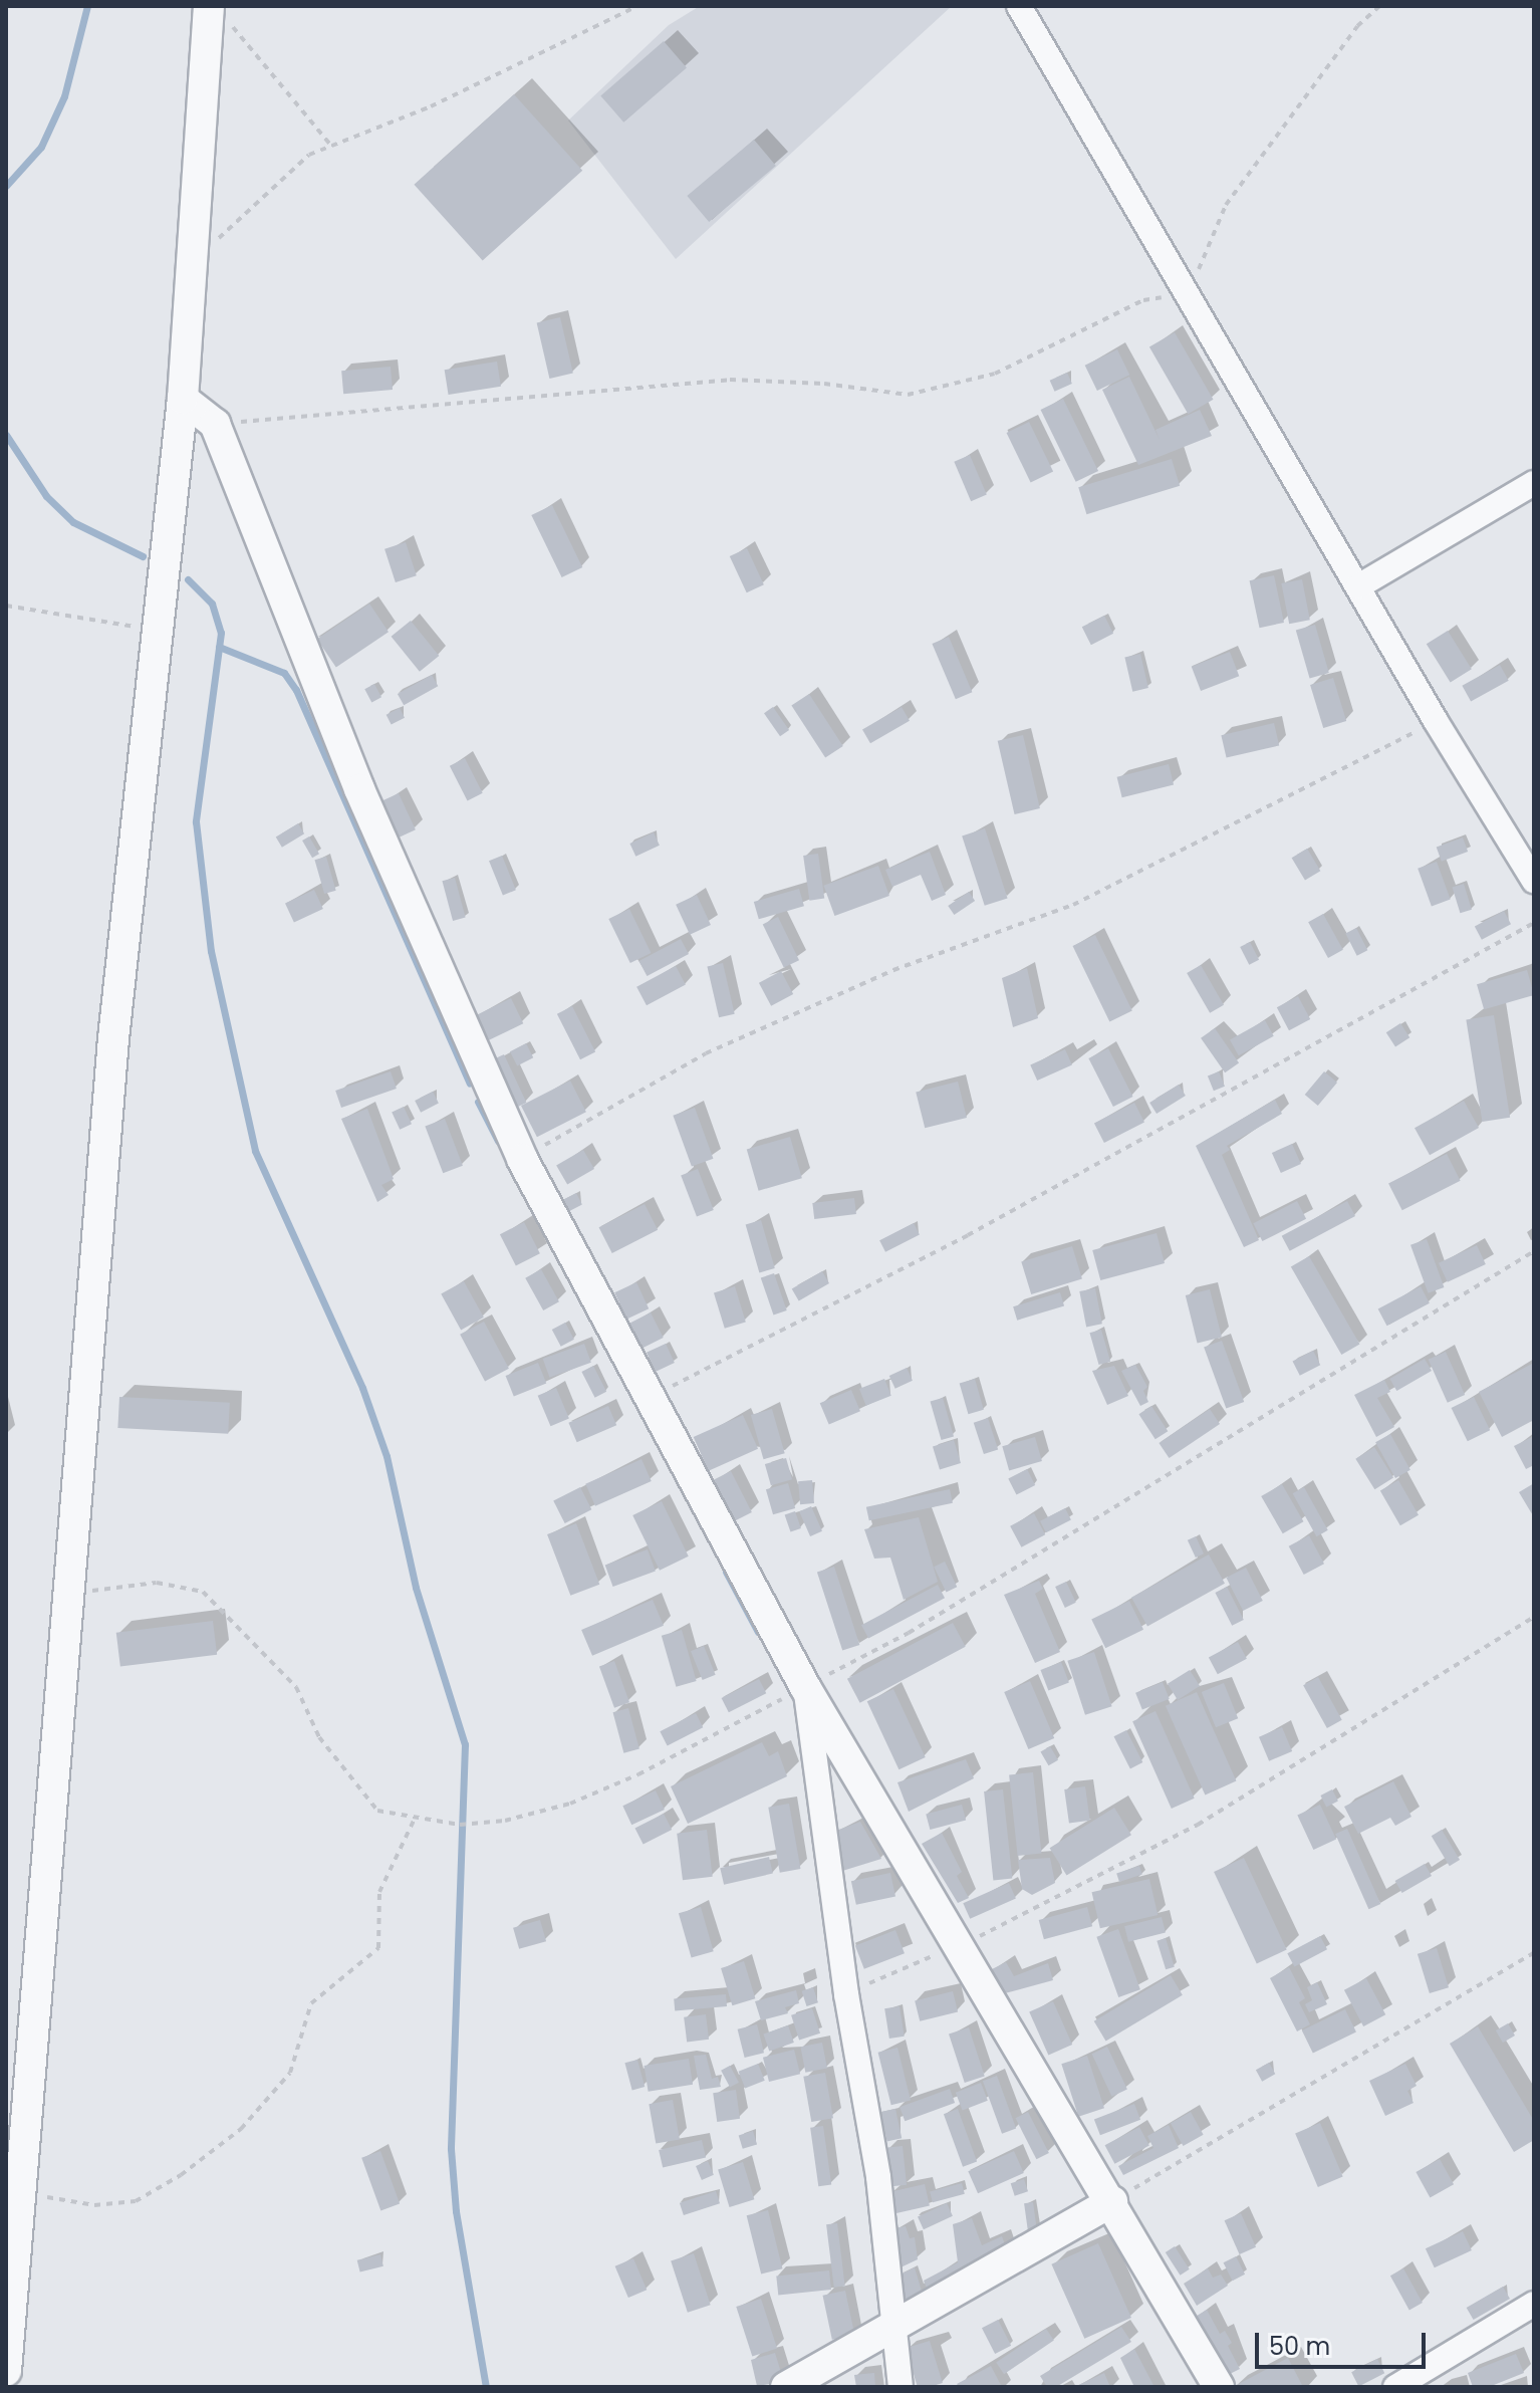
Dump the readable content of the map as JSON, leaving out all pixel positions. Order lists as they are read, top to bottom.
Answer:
{
  "scale_bar": "50 m"
}
